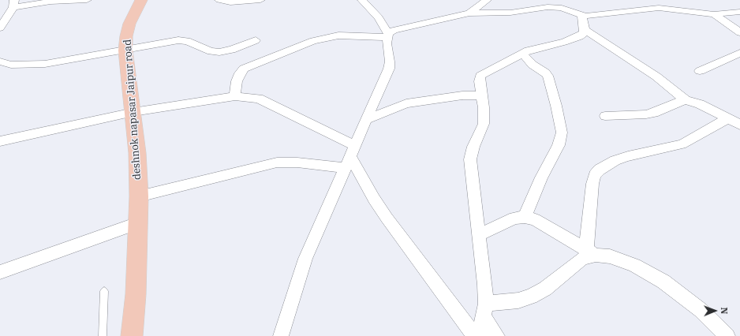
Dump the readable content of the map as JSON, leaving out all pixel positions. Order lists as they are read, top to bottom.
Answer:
{
  "streets": {
    "main road": ["deshnok napasar Jaipur road"]
  },
  "north": "right"
}
